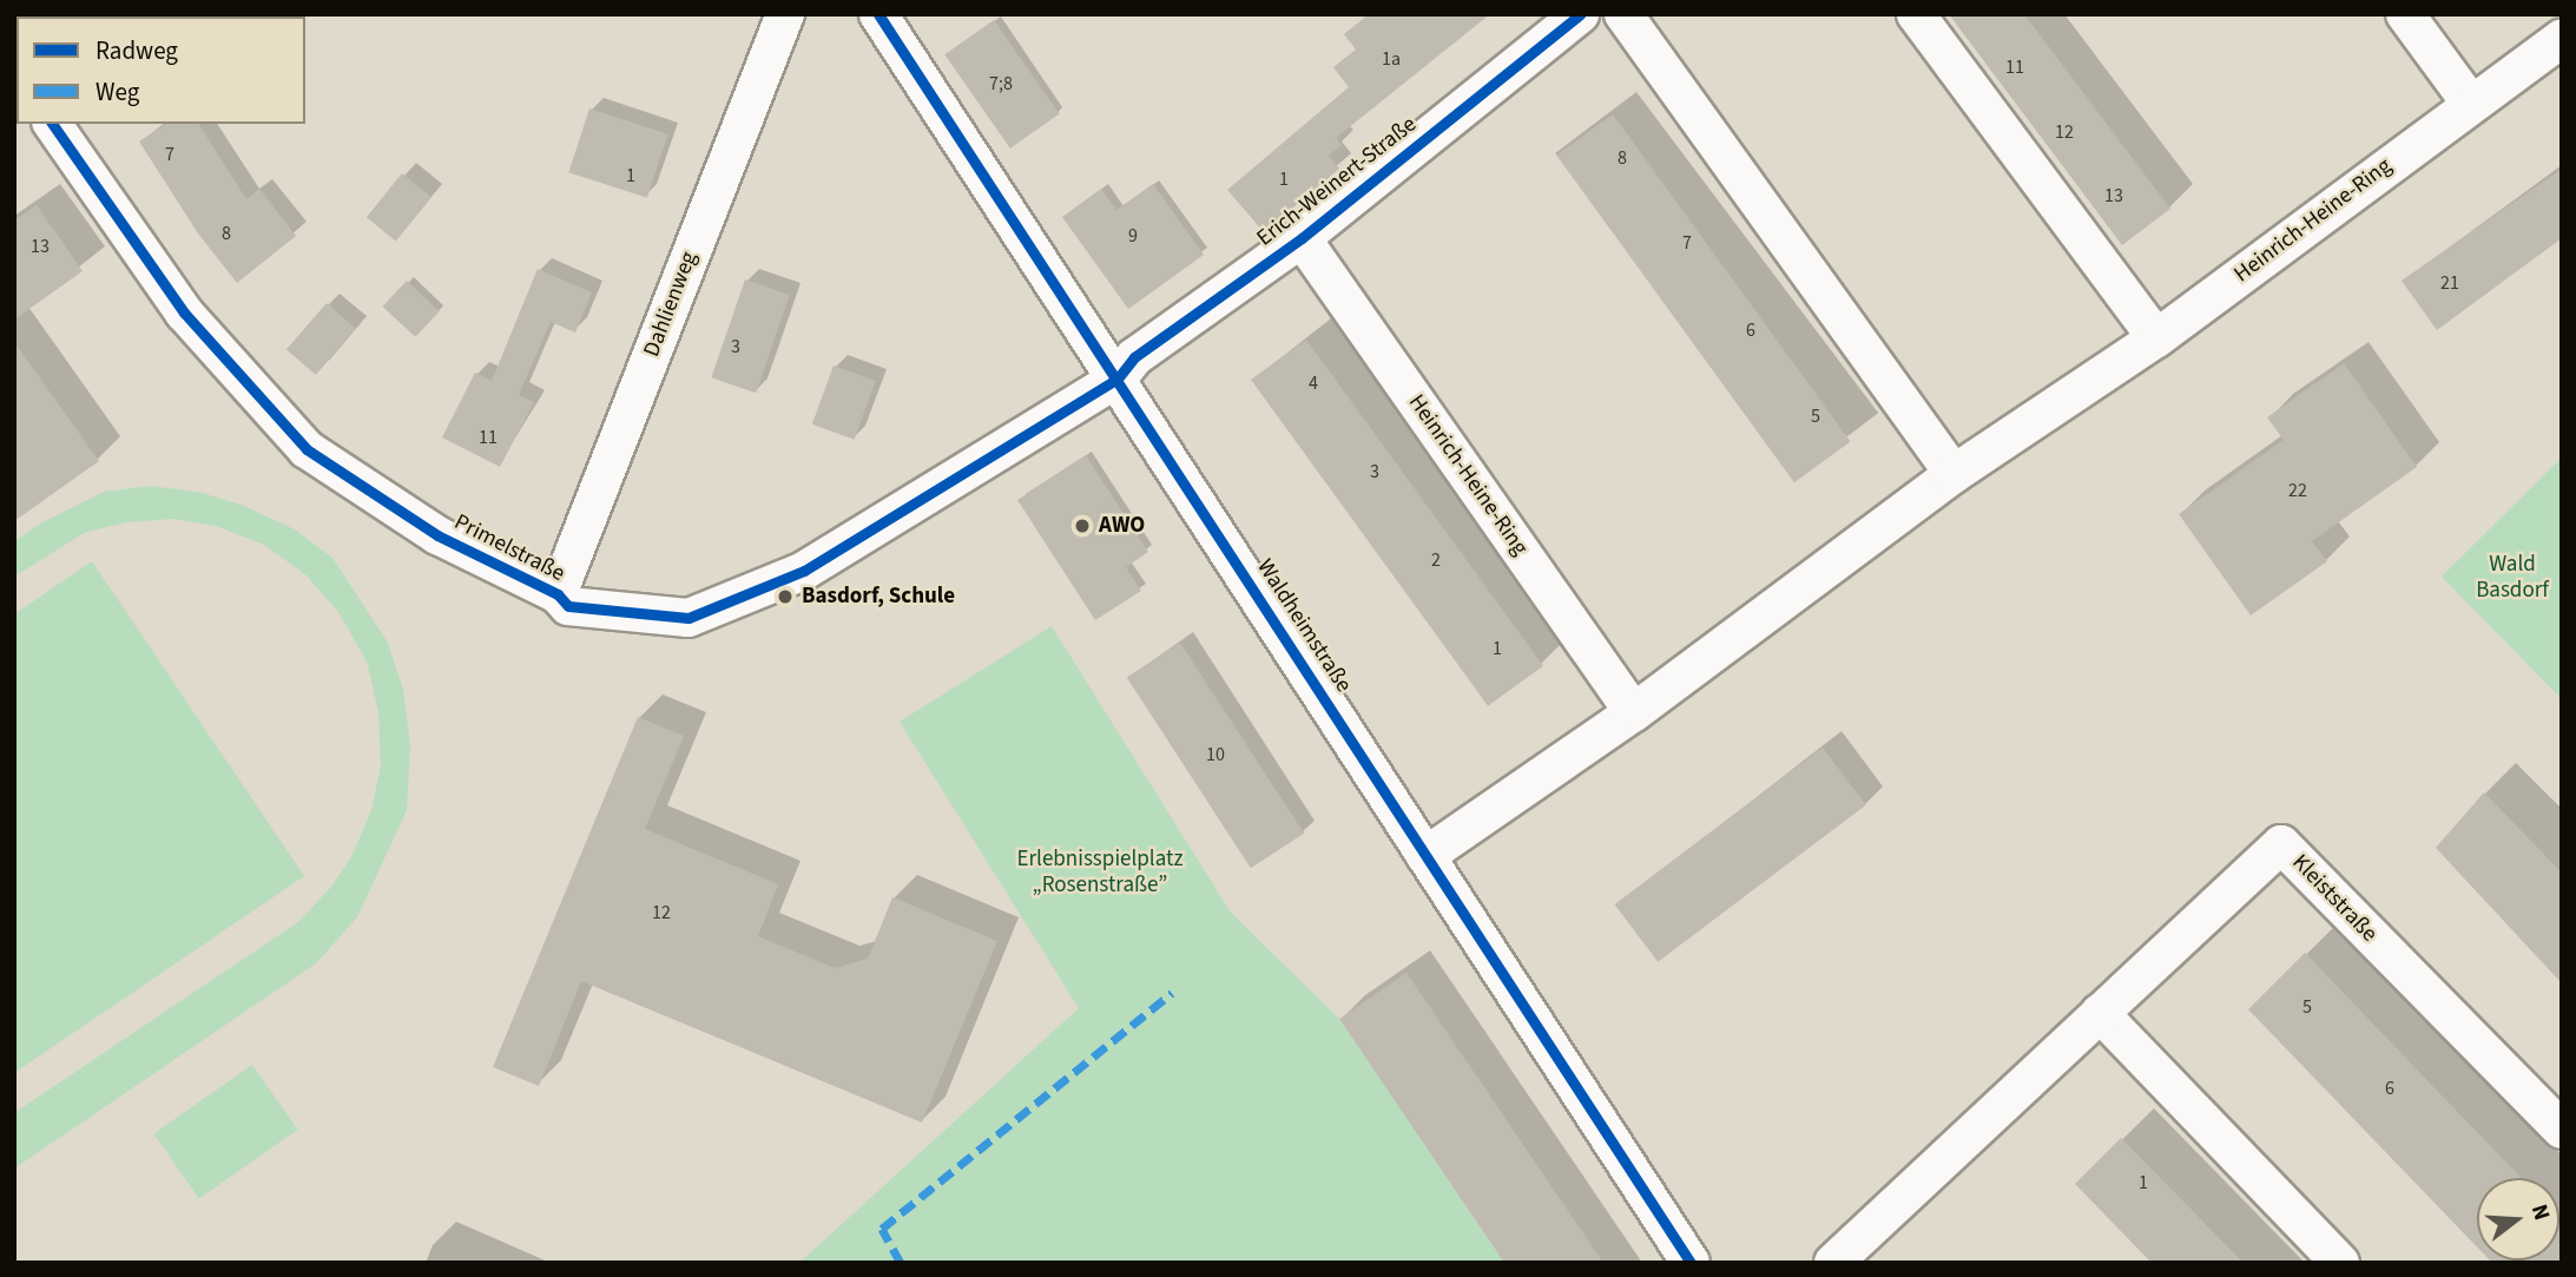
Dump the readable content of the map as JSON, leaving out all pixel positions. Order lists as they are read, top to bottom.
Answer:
{
  "streets": {
    "street": [
      "Erich-Weinert-Straße",
      "Heinrich-Heine-Ring",
      "Dahlienweg",
      "Primelstraße",
      "Waldheimstraße",
      "Kleiststraße"
    ]
  },
  "crossings": [
    ["Erich-Weinert-Straße", "Heinrich-Heine-Ring"],
    ["Erich-Weinert-Straße", "Primelstraße"],
    ["Erich-Weinert-Straße", "Waldheimstraße"],
    ["Heinrich-Heine-Ring", "Waldheimstraße"],
    ["Dahlienweg", "Primelstraße"],
    ["Primelstraße", "Waldheimstraße"]
  ],
  "parks": ["Wald Basdorf", "Erlebnisspielplatz „Rosenstraße”"],
  "places": ["AWO", "Basdorf, Schule"],
  "house_numbers": [
    "1a",
    "11",
    "7;8",
    "12",
    "7",
    "8",
    "1",
    "1",
    "13",
    "8",
    "9",
    "7",
    "13",
    "21",
    "6",
    "3",
    "4",
    "5",
    "11",
    "3",
    "22",
    "2",
    "1",
    "10",
    "12",
    "5",
    "6",
    "1"
  ],
  "legend": ["Radweg", "Weg"],
  "north": "right"
}
